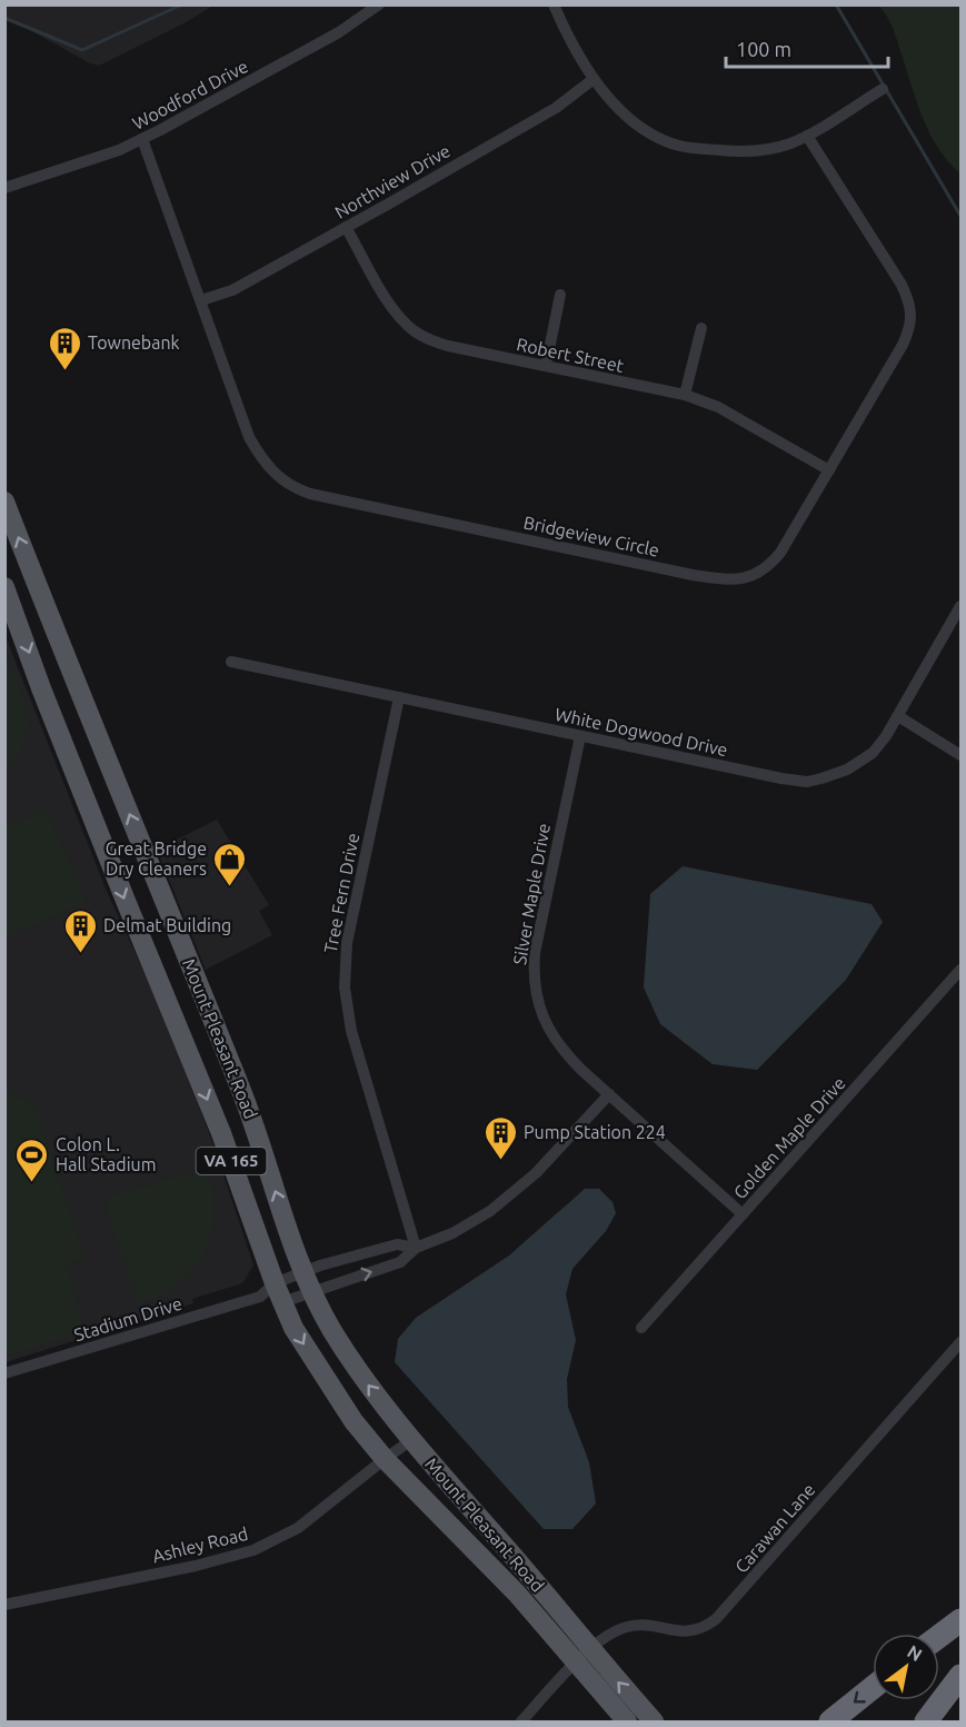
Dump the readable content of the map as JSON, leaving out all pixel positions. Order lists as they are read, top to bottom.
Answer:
{
  "streets": {
    "main road": ["Mount Pleasant Road", "VA 165"],
    "street": [
      "Woodford Drive",
      "Northview Drive",
      "Robert Street",
      "Bridgeview Circle",
      "White Dogwood Drive",
      "Tree Fern Drive",
      "Silver Maple Drive",
      "Golden Maple Drive",
      "Stadium Drive",
      "Carawan Lane",
      "Ashley Road"
    ]
  },
  "crossings": [
    ["Woodford Drive", "Bridgeview Circle"],
    ["Northview Drive", "Robert Street"],
    ["Northview Drive", "Bridgeview Circle"],
    ["Robert Street", "Bridgeview Circle"],
    ["White Dogwood Drive", "Tree Fern Drive"],
    ["White Dogwood Drive", "Silver Maple Drive"],
    ["Tree Fern Drive", "Stadium Drive"],
    ["Silver Maple Drive", "Golden Maple Drive"],
    ["Silver Maple Drive", "Stadium Drive"],
    ["Mount Pleasant Road", "Stadium Drive"],
    ["Mount Pleasant Road", "Carawan Lane"],
    ["Mount Pleasant Road", "Ashley Road"]
  ],
  "places": {
    "building": ["Townebank", "Delmat Building", "Pump Station 224"],
    "shop": ["Great Bridge Dry Cleaners"],
    "sports": ["Colon L. Hall Stadium"]
  },
  "scale_bar": "100 m",
  "north": "top right"
}
